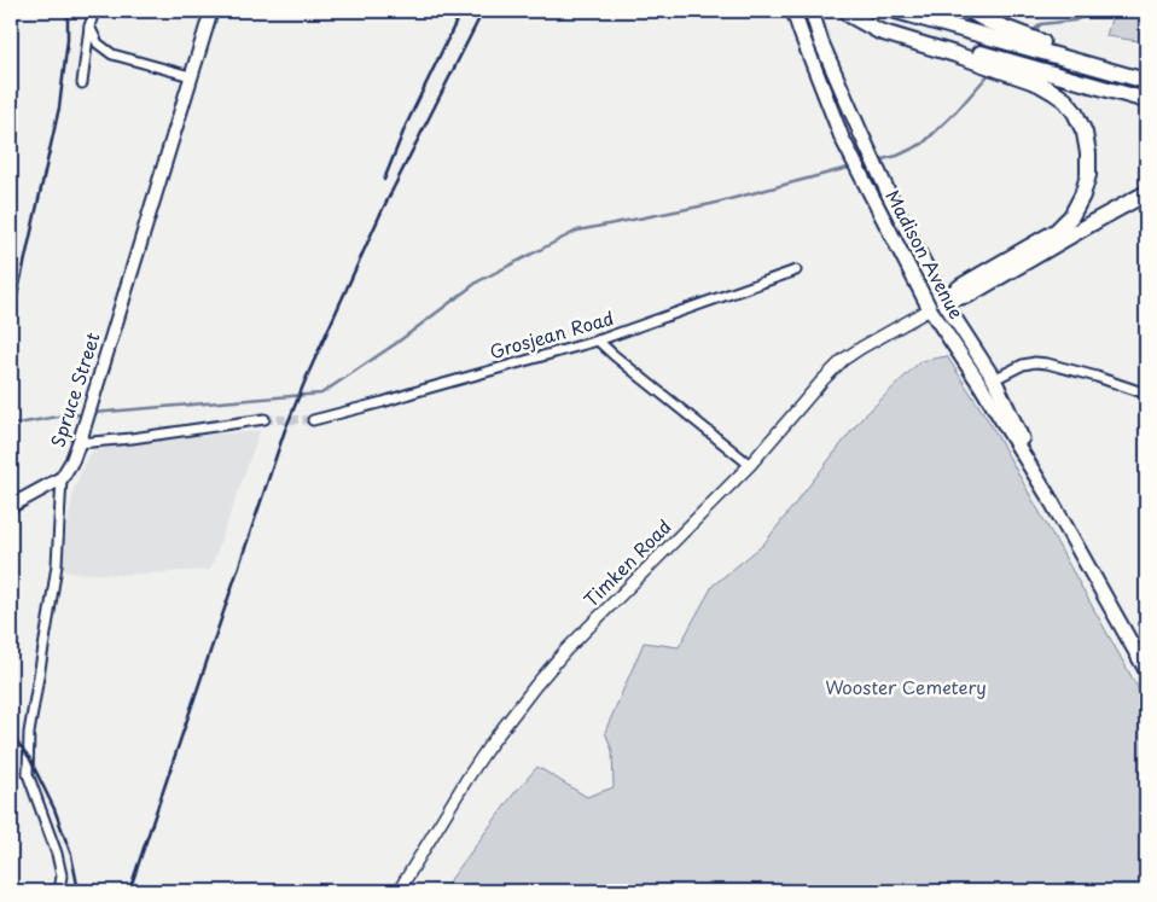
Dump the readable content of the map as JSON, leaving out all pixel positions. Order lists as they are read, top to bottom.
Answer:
{
  "streets": {
    "main road": ["Madison Avenue", "Spruce Street"],
    "street": ["Grosjean Road", "Timken Road"]
  },
  "crossings": [
    ["Madison Avenue", "Timken Road"]
  ],
  "parks": ["Wooster Cemetery"]
}
